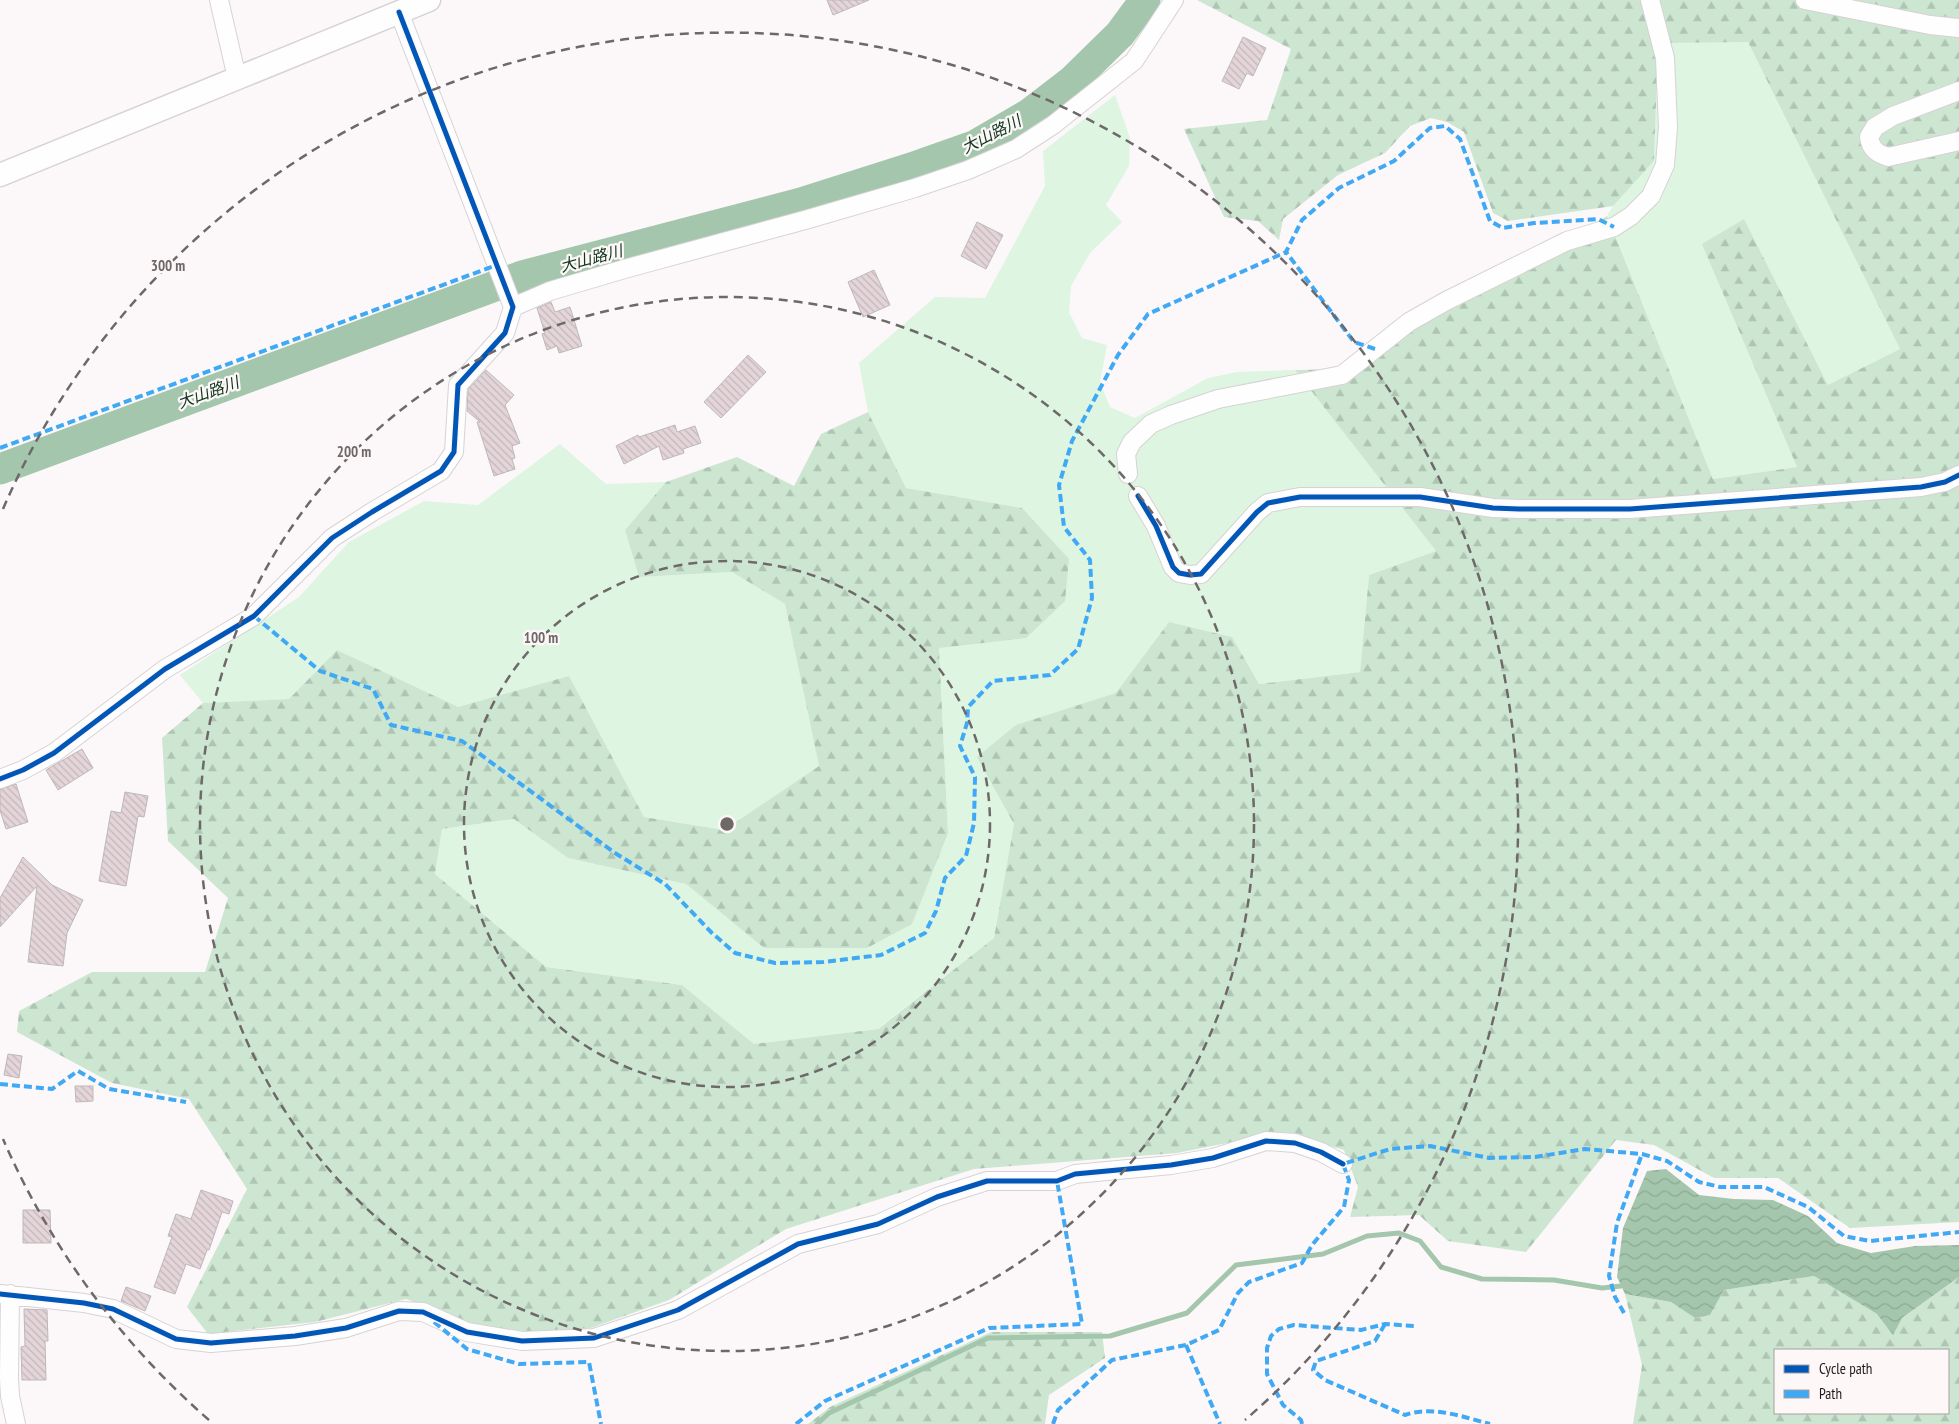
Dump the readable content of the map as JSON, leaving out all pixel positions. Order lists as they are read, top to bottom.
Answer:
{
  "water": ["大山路川"],
  "legend": ["Cycle path", "Path"],
  "rings": ["300 m", "200 m", "100 m"]
}
